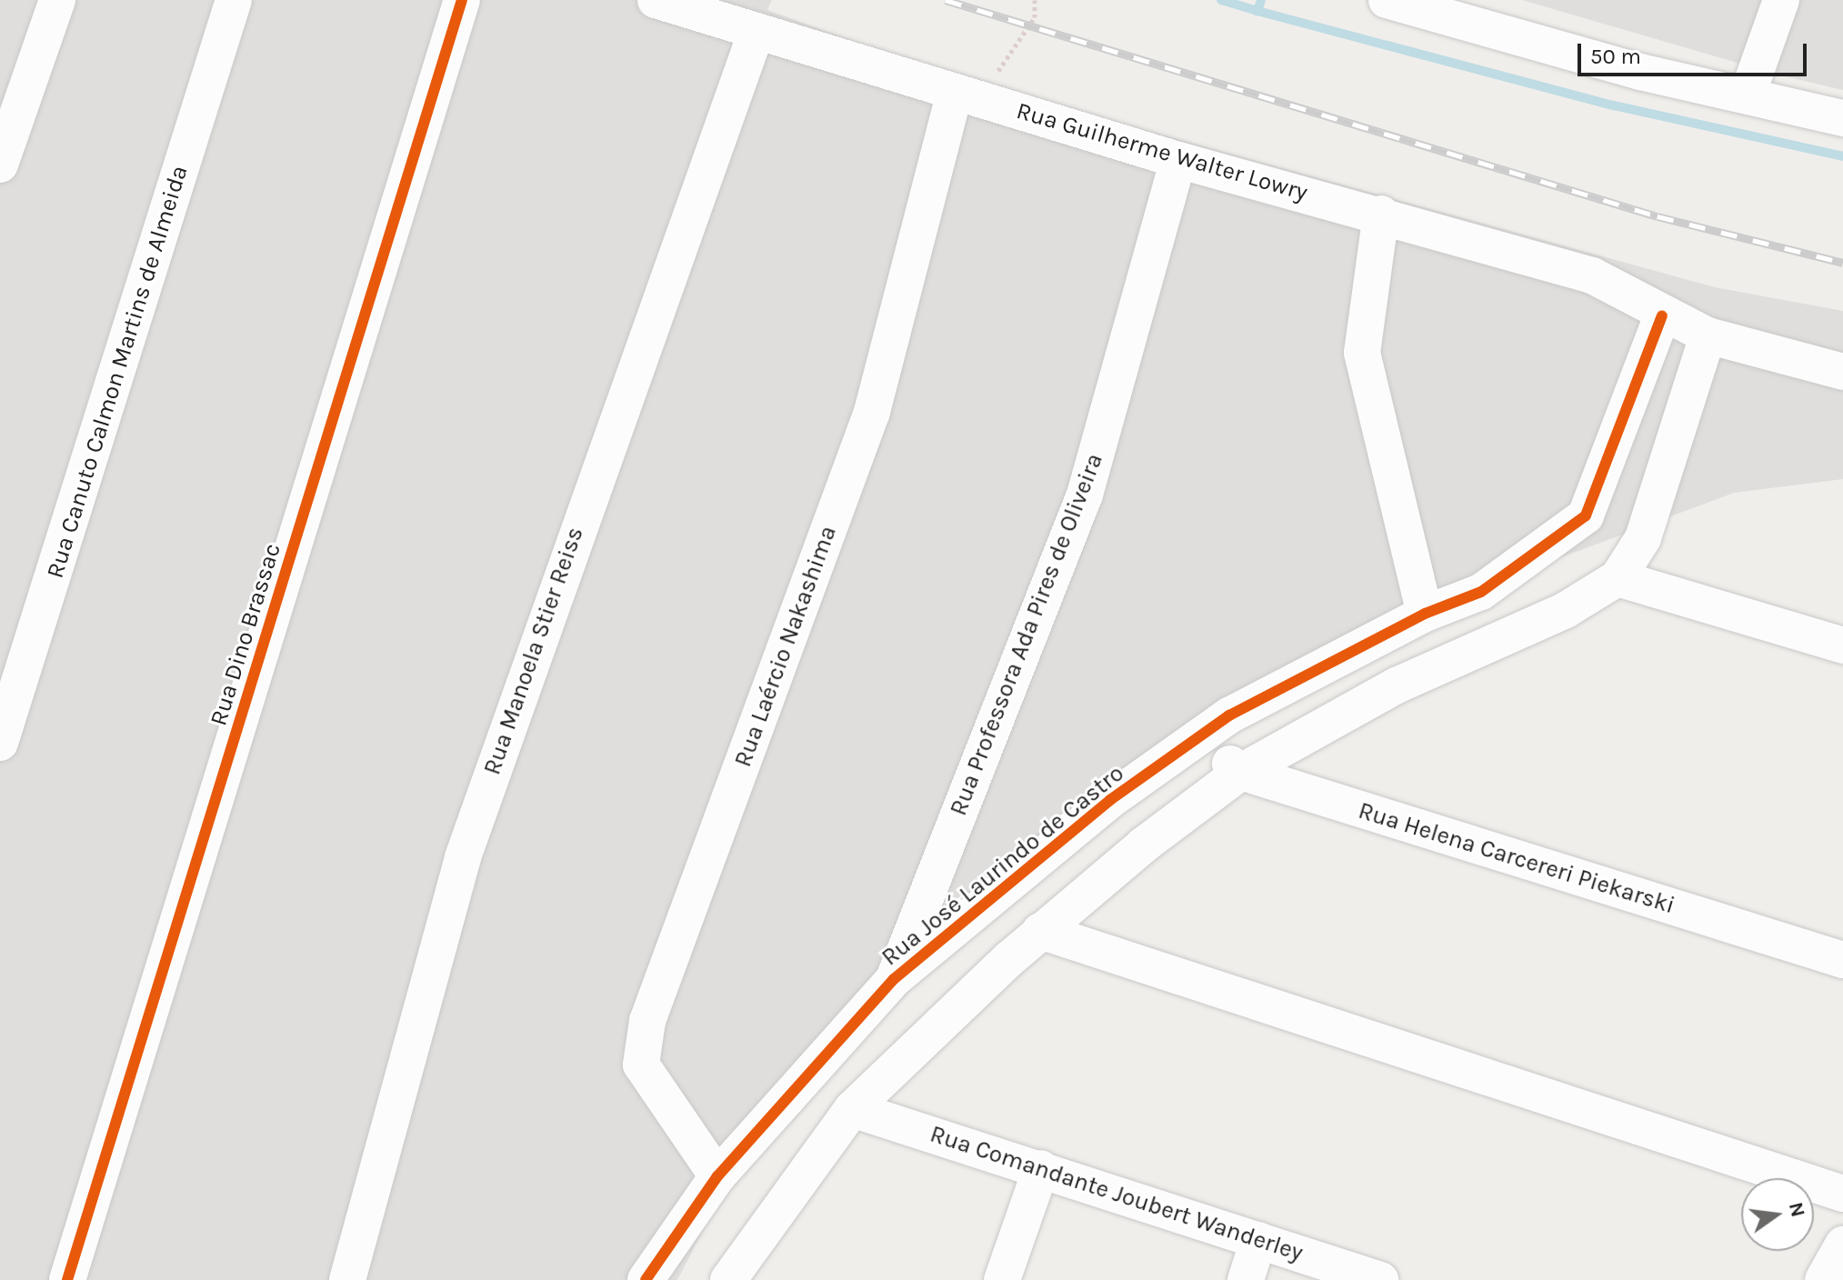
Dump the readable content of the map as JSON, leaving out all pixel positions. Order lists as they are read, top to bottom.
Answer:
{
  "streets": {
    "street": [
      "Rua Guilherme Walter Lowry",
      "Rua Canuto Calmon Martins de Almeida",
      "Rua Dino Brassac",
      "Rua Professora Ada Pires de Oliveira",
      "Rua Laércio Nakashima",
      "Rua Manoela Stier Reiss",
      "Rua Helena Carcereri Piekarski",
      "Rua José Laurindo de Castro",
      "Rua Comandante Joubert Wanderley"
    ]
  },
  "crossings": [
    ["Rua Guilherme Walter Lowry", "Rua Professora Ada Pires de Oliveira"],
    ["Rua Guilherme Walter Lowry", "Rua Laércio Nakashima"],
    ["Rua Guilherme Walter Lowry", "Rua Manoela Stier Reiss"],
    ["Rua Guilherme Walter Lowry", "Rua José Laurindo de Castro"],
    ["Rua Professora Ada Pires de Oliveira", "Rua José Laurindo de Castro"],
    ["Rua Laércio Nakashima", "Rua José Laurindo de Castro"],
    ["Rua Helena Carcereri Piekarski", "Rua José Laurindo de Castro"]
  ],
  "scale_bar": "50 m",
  "north": "right"
}
